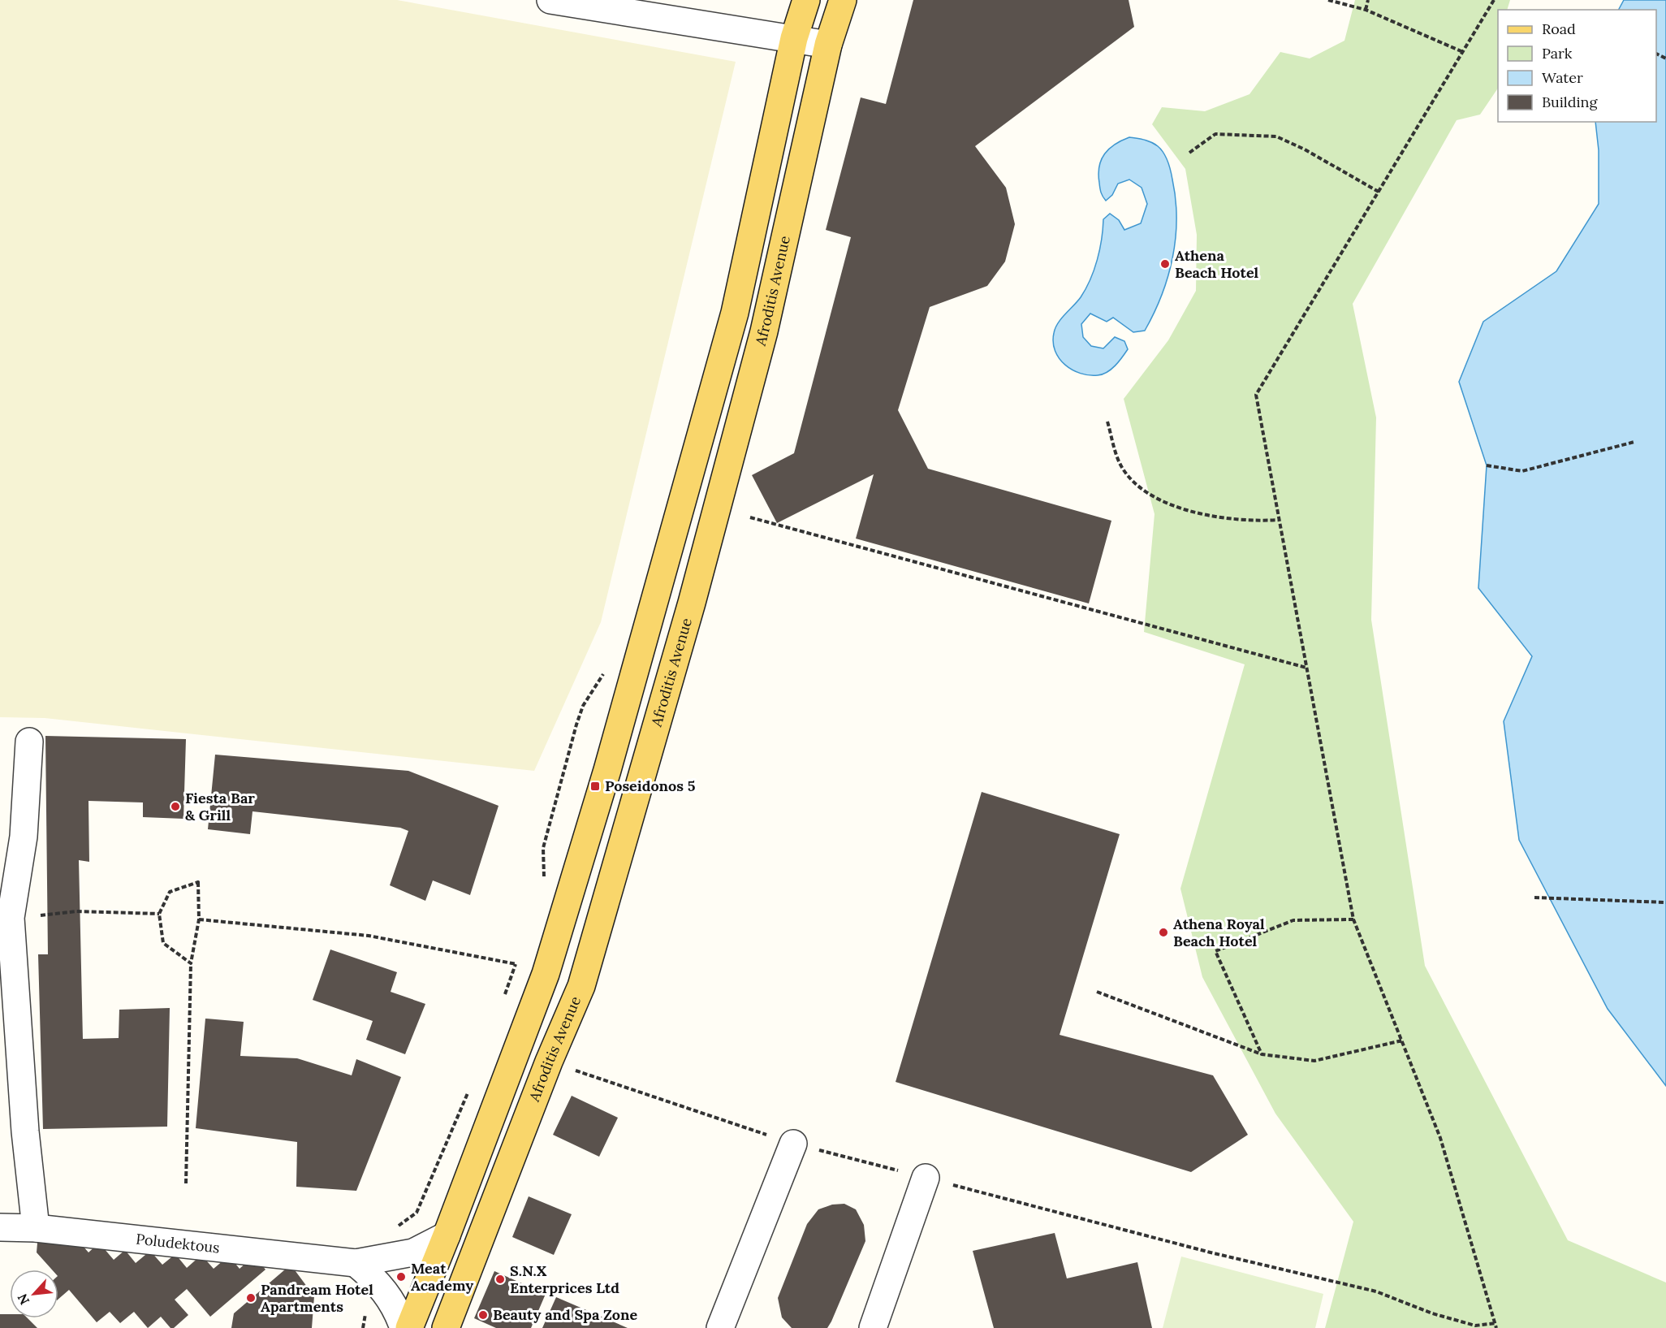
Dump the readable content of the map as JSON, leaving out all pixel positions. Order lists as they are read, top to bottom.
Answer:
{
  "streets": {
    "main road": ["Afroditis Avenue"],
    "street": ["Poludektous"]
  },
  "places": {
    "other": [
      "Athena Beach Hotel",
      "Fiesta Bar & Grill",
      "Athena Royal Beach Hotel",
      "Meat Academy",
      "S.N.X Enterprices Ltd",
      "Pandream Hotel Apartments",
      "Beauty and Spa Zone"
    ],
    "transit": ["Poseidonos 5"]
  },
  "legend": [
    "Road",
    "Park",
    "Water",
    "Building"
  ],
  "north": "bottom left"
}
